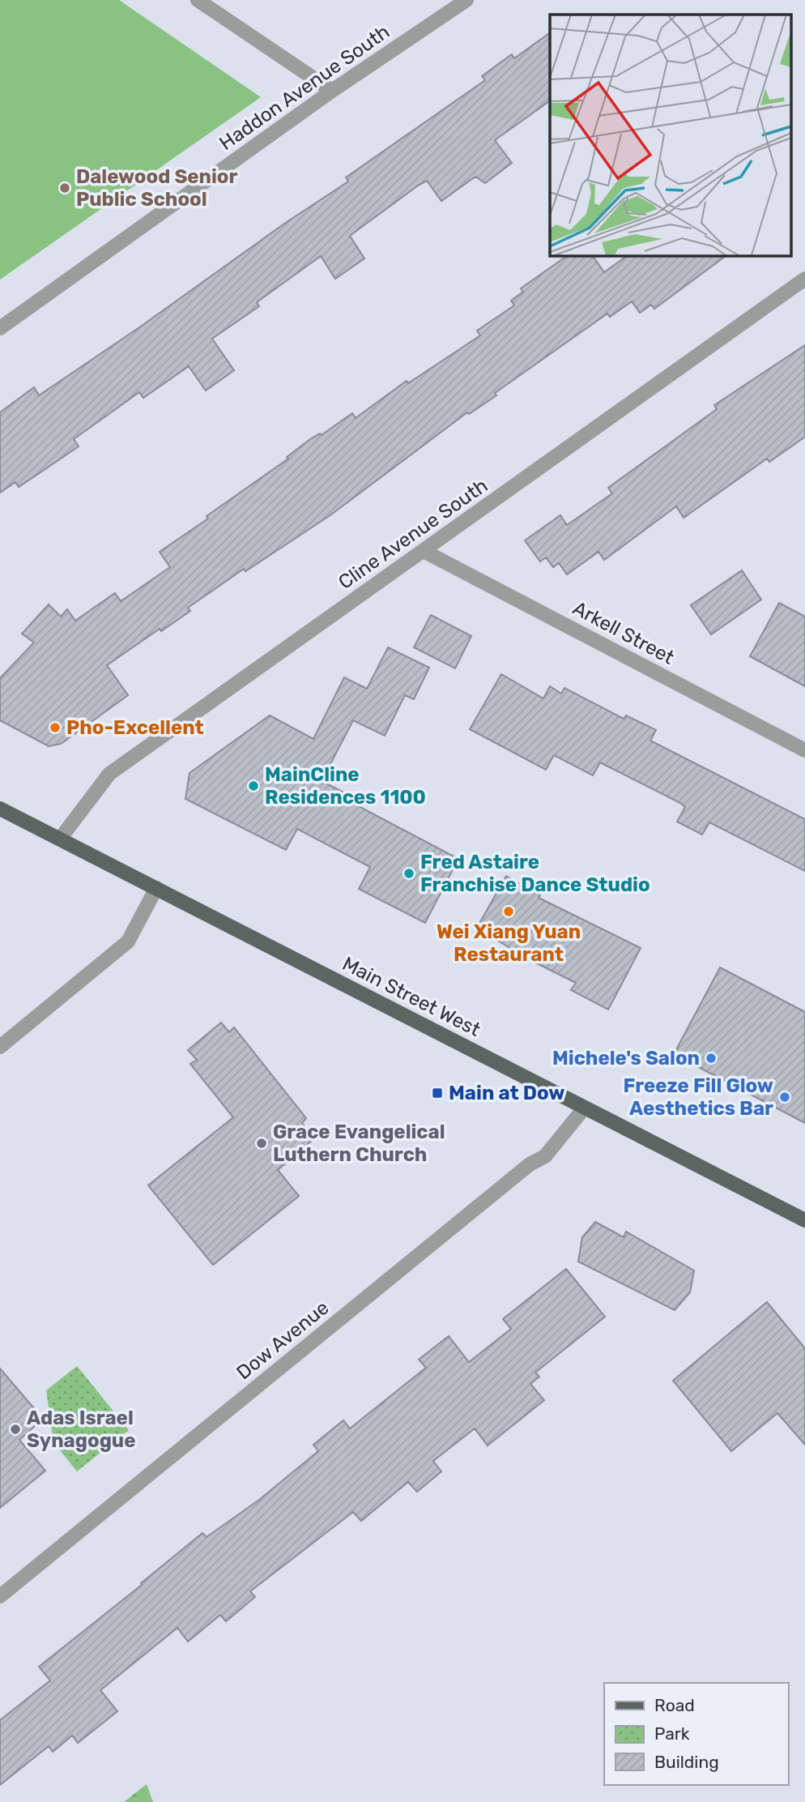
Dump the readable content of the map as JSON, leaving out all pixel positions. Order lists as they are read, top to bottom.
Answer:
{
  "streets": {
    "main road": ["Main Street West"],
    "street": [
      "Haddon Avenue South",
      "Cline Avenue South",
      "Arkell Street",
      "Dow Avenue"
    ]
  },
  "crossings": [
    ["Cline Avenue South", "Arkell Street"],
    ["Cline Avenue South", "Main Street West"],
    ["Main Street West", "Dow Avenue"]
  ],
  "places": {
    "other": [
      "Dalewood Senior Public School",
      "Pho-Excellent",
      "MainCline Residences 1100",
      "Fred Astaire Franchise Dance Studio",
      "Wei Xiang Yuan Restaurant",
      "Michele's Salon",
      "Freeze Fill Glow Aesthetics Bar",
      "Grace Evangelical Luthern Church",
      "Adas Israel Synagogue"
    ],
    "transit": ["Main at Dow"]
  },
  "legend": ["Road", "Park", "Building"]
}
